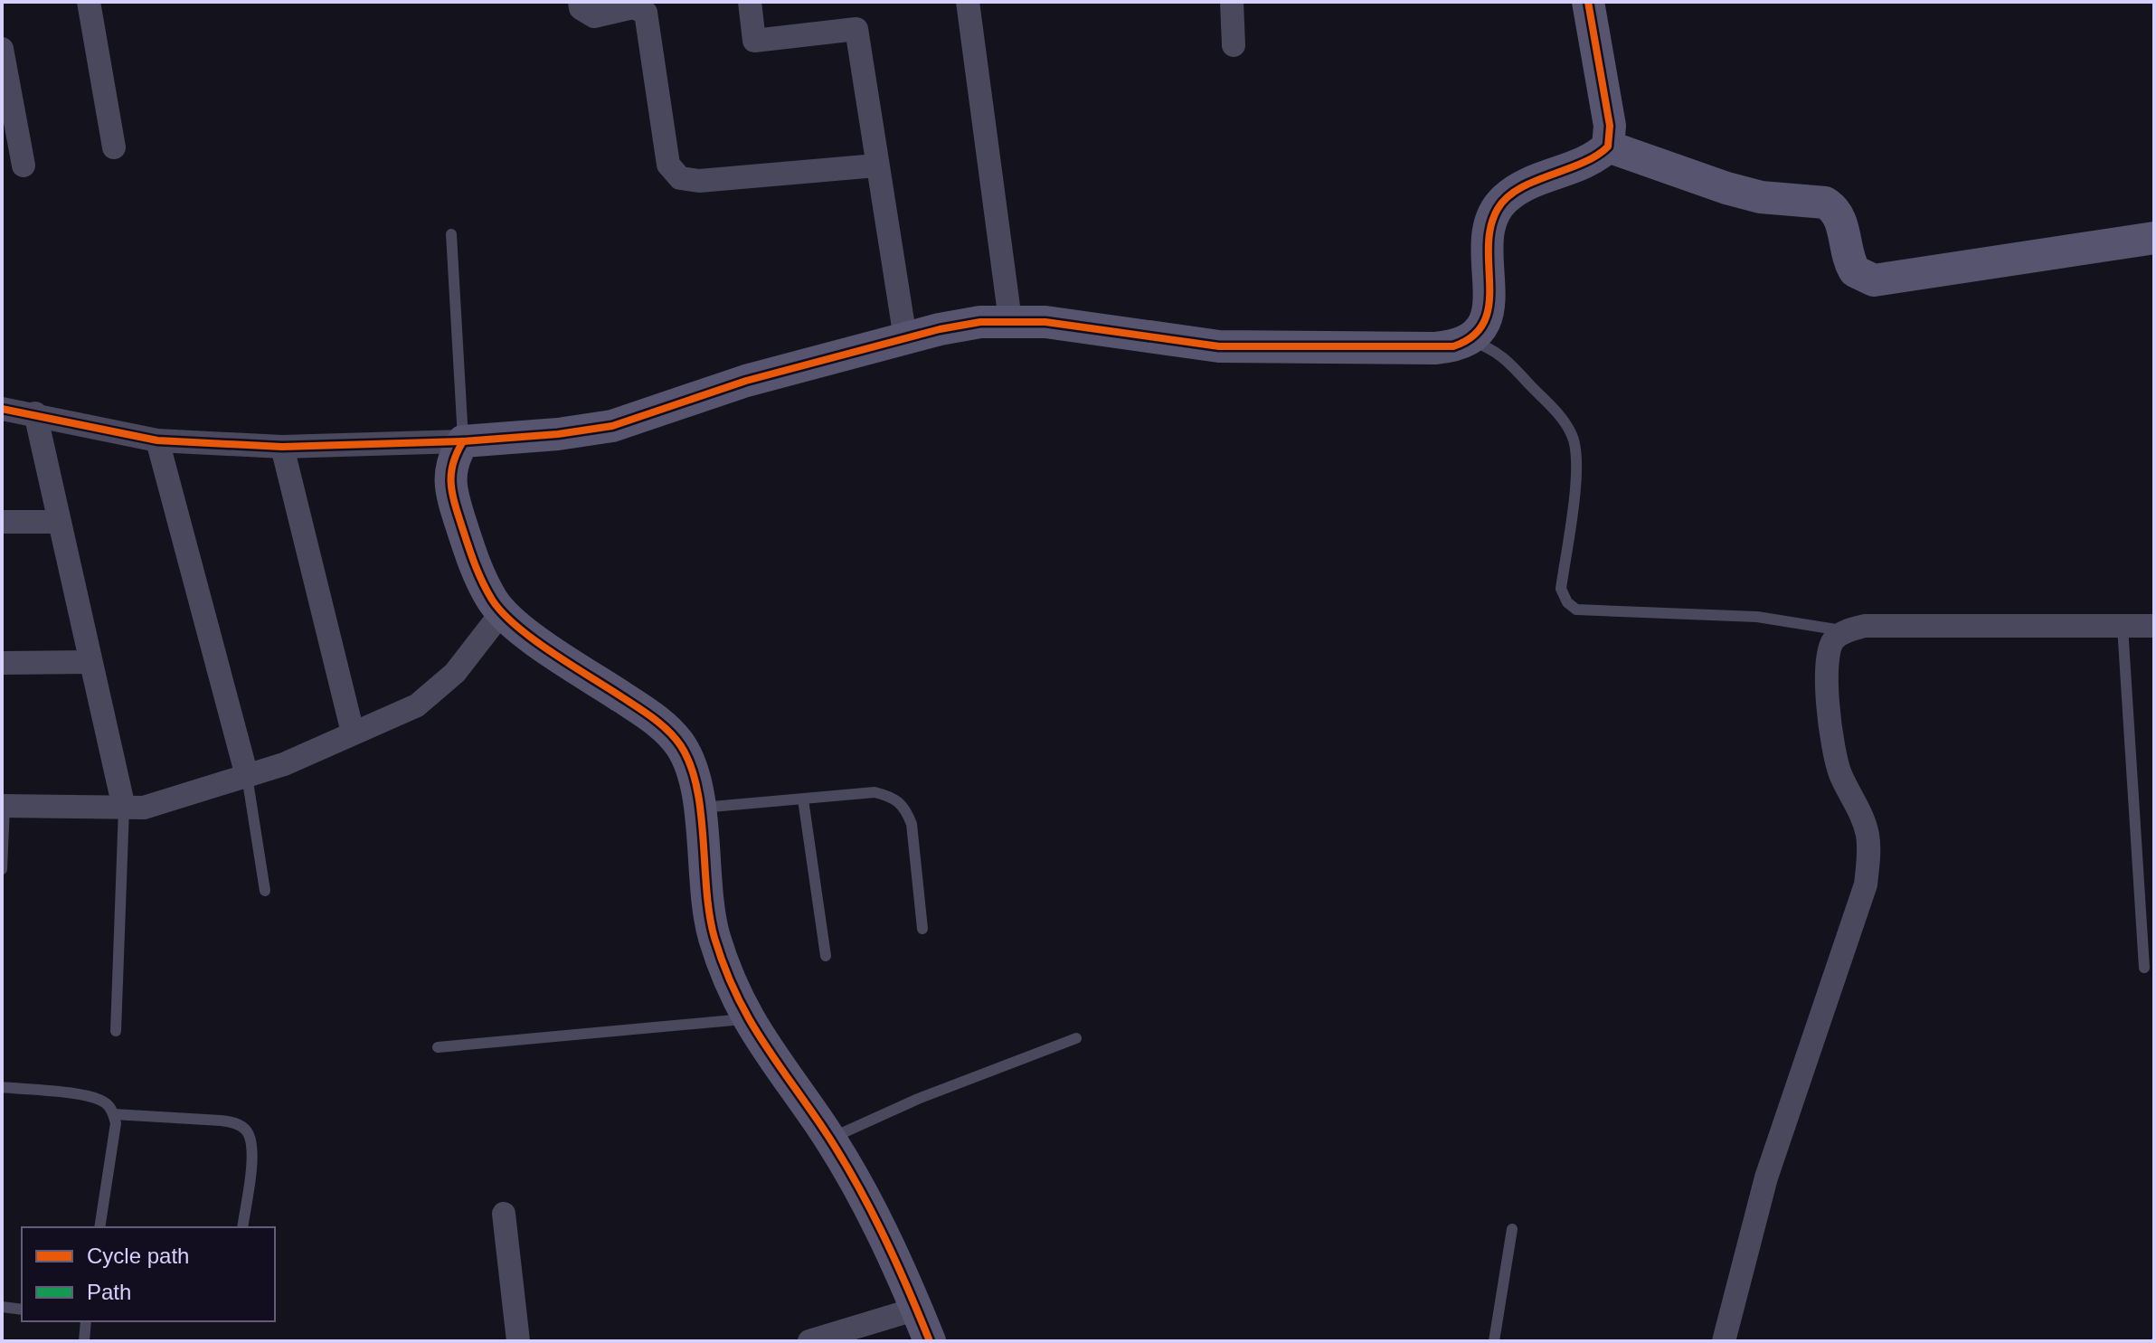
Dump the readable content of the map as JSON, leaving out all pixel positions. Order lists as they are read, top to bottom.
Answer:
{
  "legend": ["Cycle path", "Path"]
}
